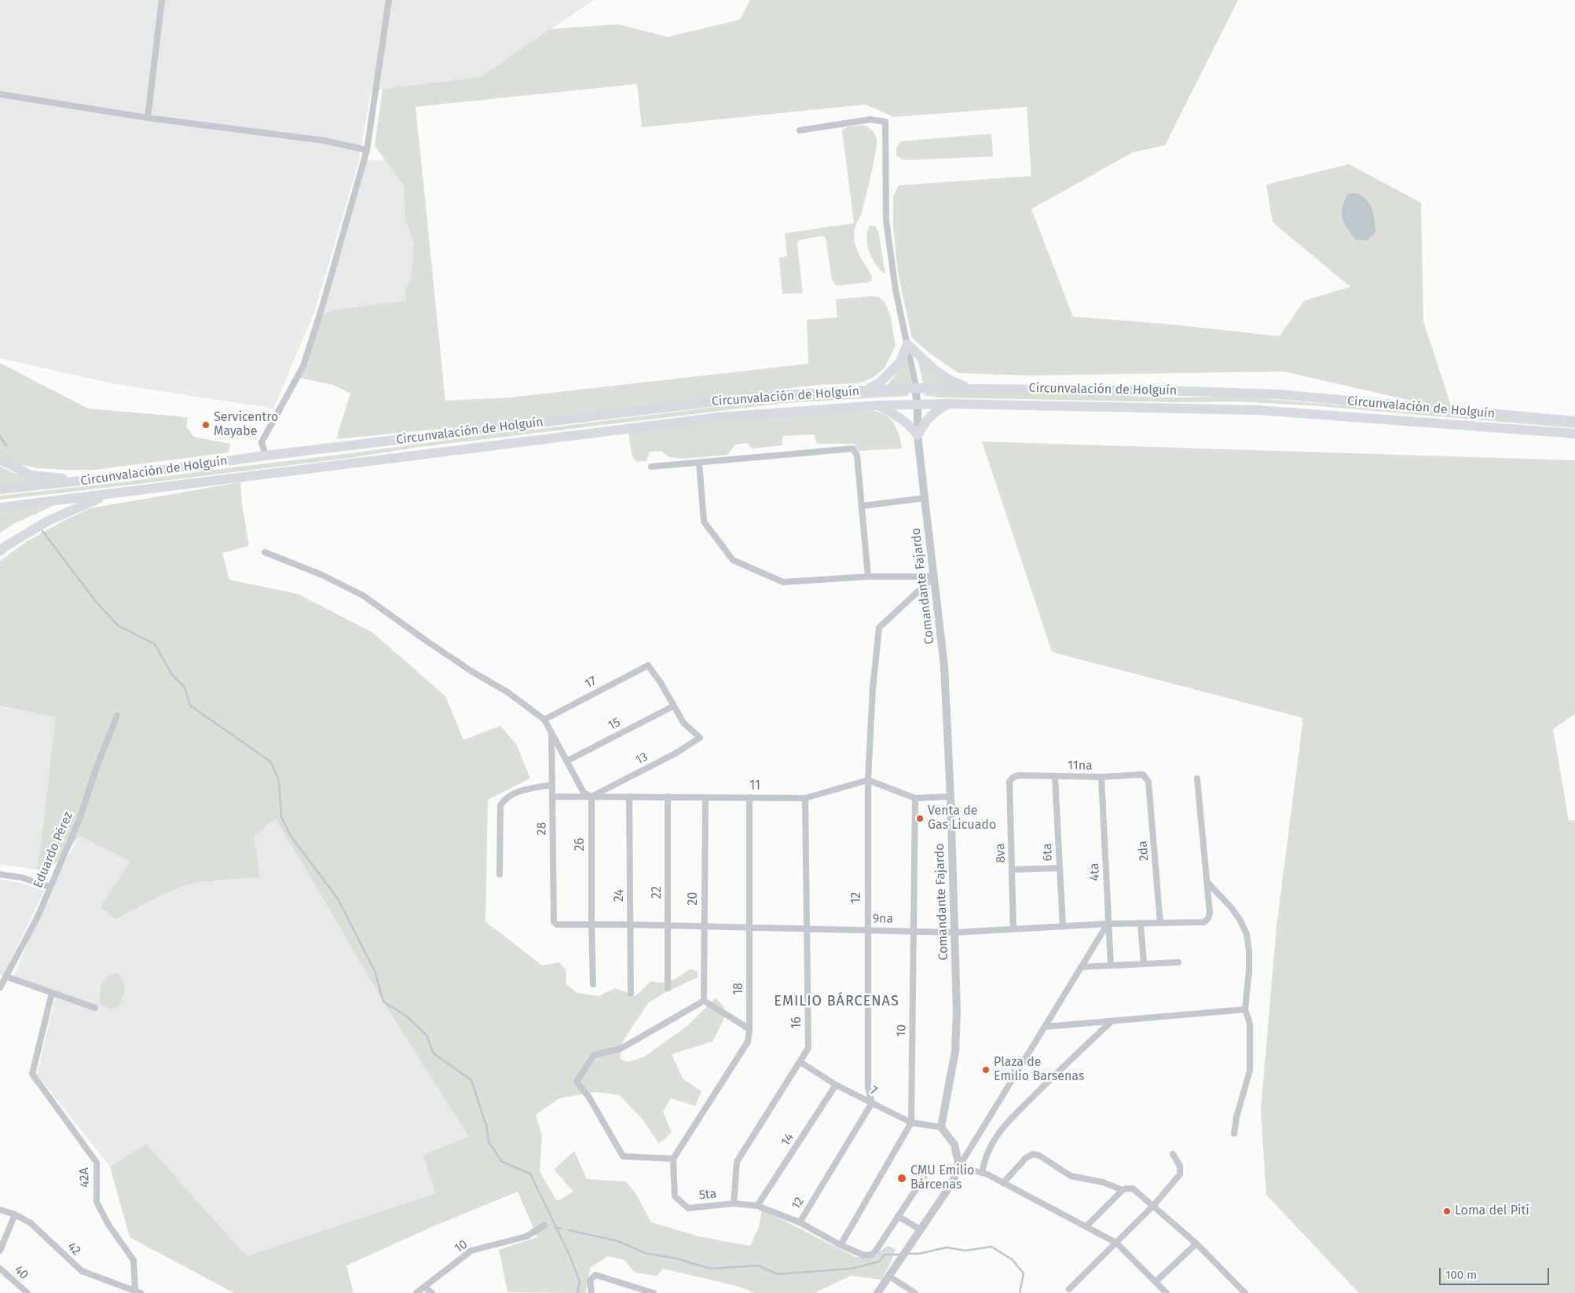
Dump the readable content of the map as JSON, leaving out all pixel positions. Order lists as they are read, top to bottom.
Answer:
{
  "streets": {
    "highway": ["Circunvalación de Holguín"],
    "street": [
      "Comandante Fajardo",
      "17",
      "15",
      "13",
      "11na",
      "11",
      "28",
      "26",
      "Eduardo Pérez",
      "2da",
      "6ta",
      "8va",
      "4ta",
      "22",
      "24",
      "12",
      "20",
      "9na",
      "18",
      "16",
      "10",
      "7",
      "14",
      "42A",
      "5ta",
      "42",
      "40"
    ]
  },
  "crossings": [
    ["Circunvalación de Holguín", "Comandante Fajardo"],
    ["Comandante Fajardo", "12"],
    ["Comandante Fajardo", "9na"],
    ["Comandante Fajardo", "7"],
    ["17", "15"],
    ["17", "13"],
    ["15", "13"],
    ["13", "11"],
    ["13", "26"],
    ["11na", "2da"],
    ["11na", "6ta"],
    ["11na", "8va"],
    ["11na", "4ta"],
    ["11", "28"],
    ["11", "26"],
    ["11", "22"],
    ["11", "24"],
    ["11", "12"],
    ["11", "20"],
    ["11", "18"],
    ["11", "16"],
    ["28", "9na"],
    ["26", "9na"],
    ["2da", "9na"],
    ["6ta", "9na"],
    ["8va", "9na"],
    ["4ta", "9na"],
    ["22", "9na"],
    ["24", "9na"],
    ["12", "9na"],
    ["12", "7"],
    ["12", "5ta"],
    ["20", "9na"],
    ["9na", "18"],
    ["9na", "16"],
    ["9na", "10"],
    ["18", "5ta"],
    ["16", "7"],
    ["16", "5ta"],
    ["10", "7"],
    ["10", "5ta"],
    ["7", "14"],
    ["14", "5ta"],
    ["42A", "42"]
  ],
  "districts": ["EMILIO BÁRCENAS"],
  "places": [
    "Servicentro Mayabe",
    "Venta de Gas Licuado",
    "Plaza de Emilio Barsenas",
    "CMU Emilio Bárcenas",
    "Loma del Pití"
  ],
  "scale_bar": "100 m"
}
